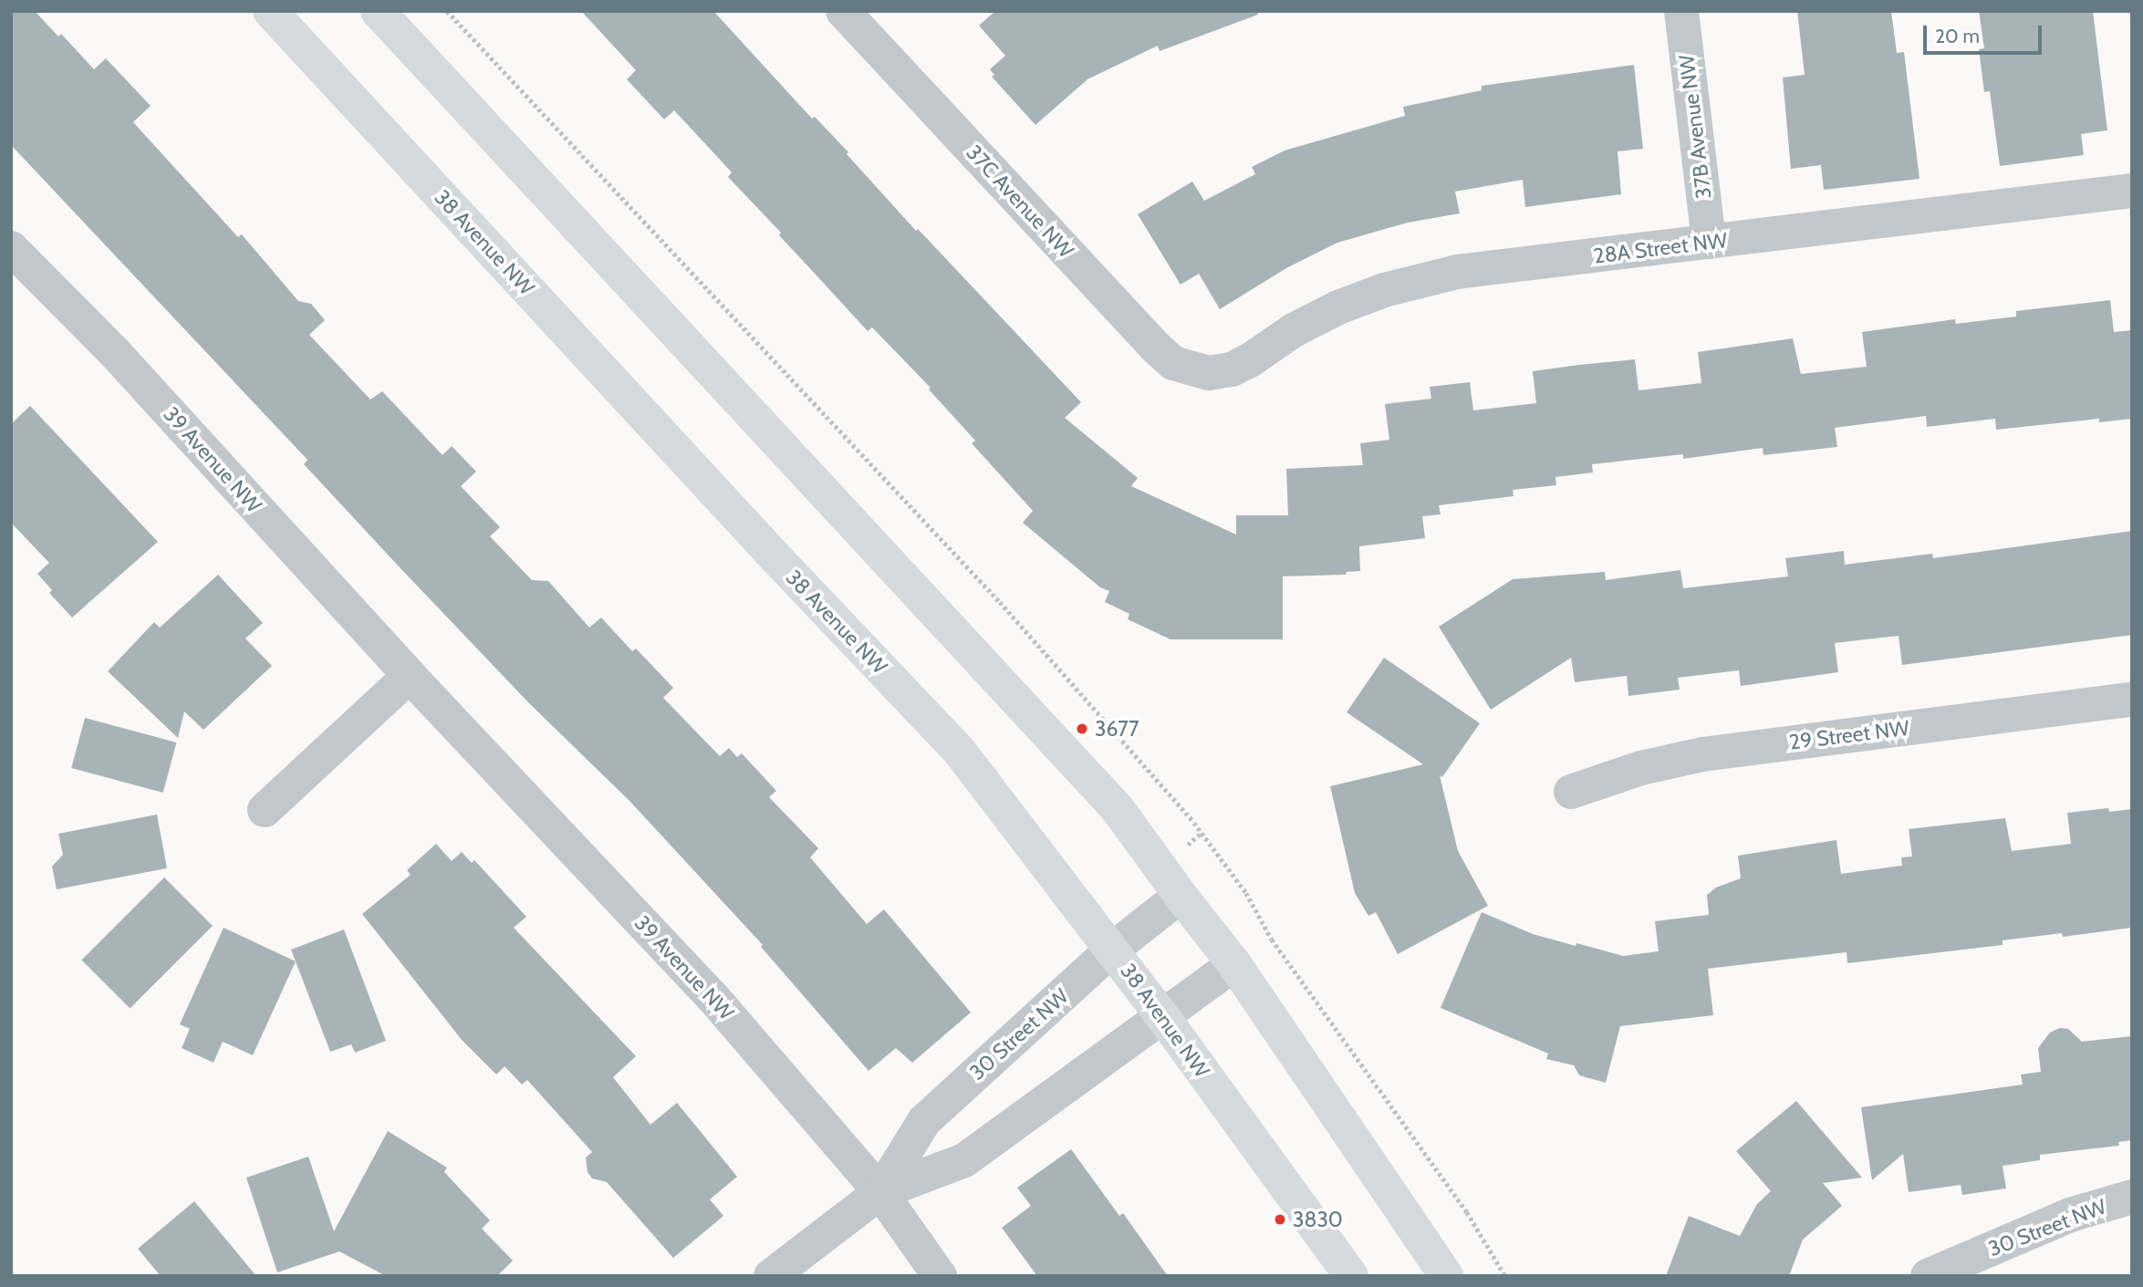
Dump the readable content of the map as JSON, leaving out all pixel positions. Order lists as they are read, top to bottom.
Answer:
{
  "streets": {
    "main road": ["38 Avenue NW"],
    "street": [
      "37B Avenue NW",
      "37C Avenue NW",
      "28A Street NW",
      "39 Avenue NW",
      "29 Street NW",
      "30 Street NW"
    ]
  },
  "crossings": [
    ["37B Avenue NW", "28A Street NW"],
    ["37C Avenue NW", "28A Street NW"],
    ["38 Avenue NW", "30 Street NW"],
    ["39 Avenue NW", "30 Street NW"]
  ],
  "places": ["3677", "3830"],
  "scale_bar": "20 m"
}
